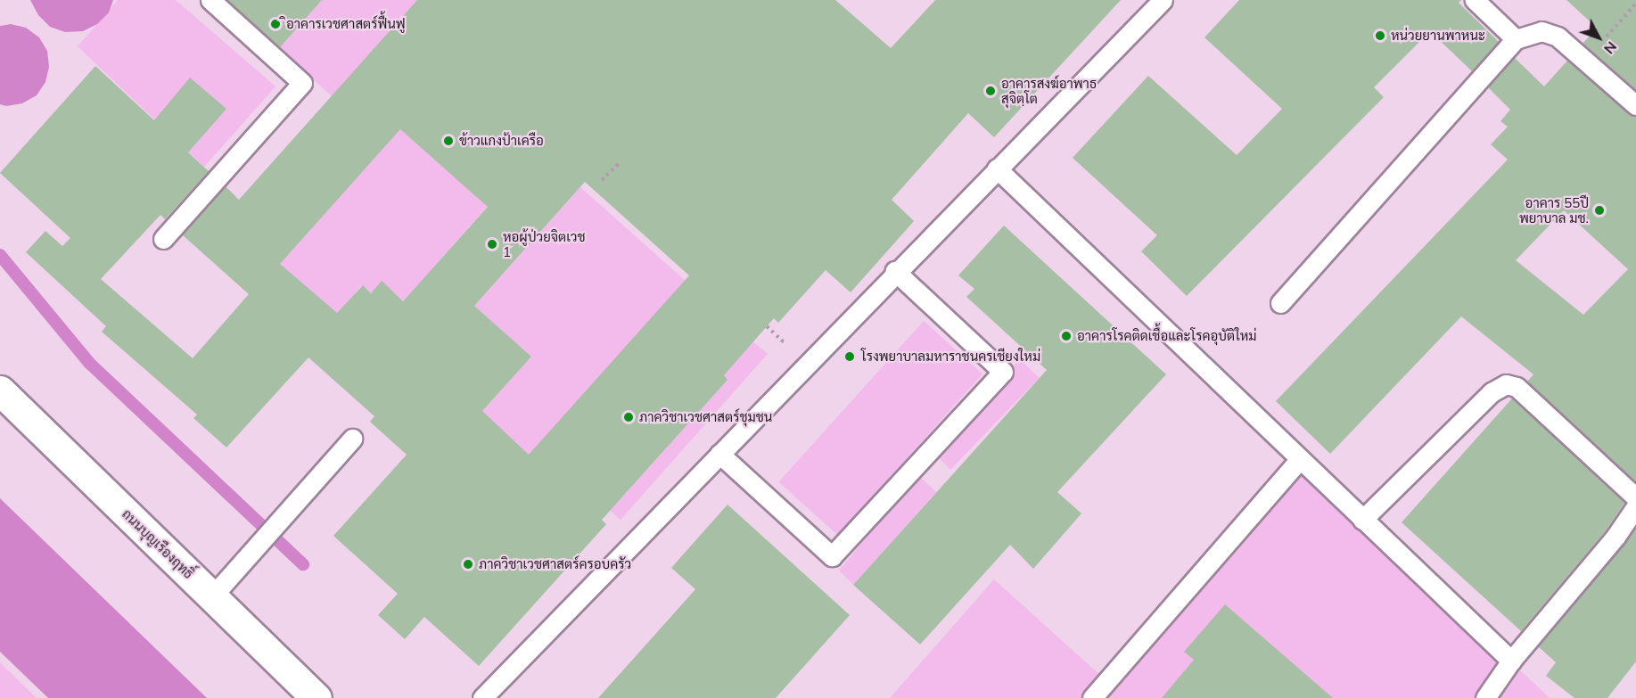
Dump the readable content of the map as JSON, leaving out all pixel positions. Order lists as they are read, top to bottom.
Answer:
{
  "streets": {
    "main road": ["ถนนบุญเรืองฤทธิ์"]
  },
  "places": [
    "ิอาคารเวชศาสตร์ฟื้นฟู",
    "หน่วยยานพาหนะ",
    "อาคารสงฆ์อาพาธ สุจิตฺโต",
    "ข้าวแกงป้าเครือ",
    "อาคาร 55ปี พยาบาล มช.",
    "หอผู้ป่วยจิตเวช 1",
    "อาคารโรคติดเชื้อและโรคอุบัติใหม่",
    "โรงพยาบาลมหาราชนครเชียงใหม่",
    "ภาควิชาเวชศาสตร์ชุมชน",
    "ภาควิชาเวชศาสตร์ครอบครัว"
  ],
  "north": "bottom right"
}
